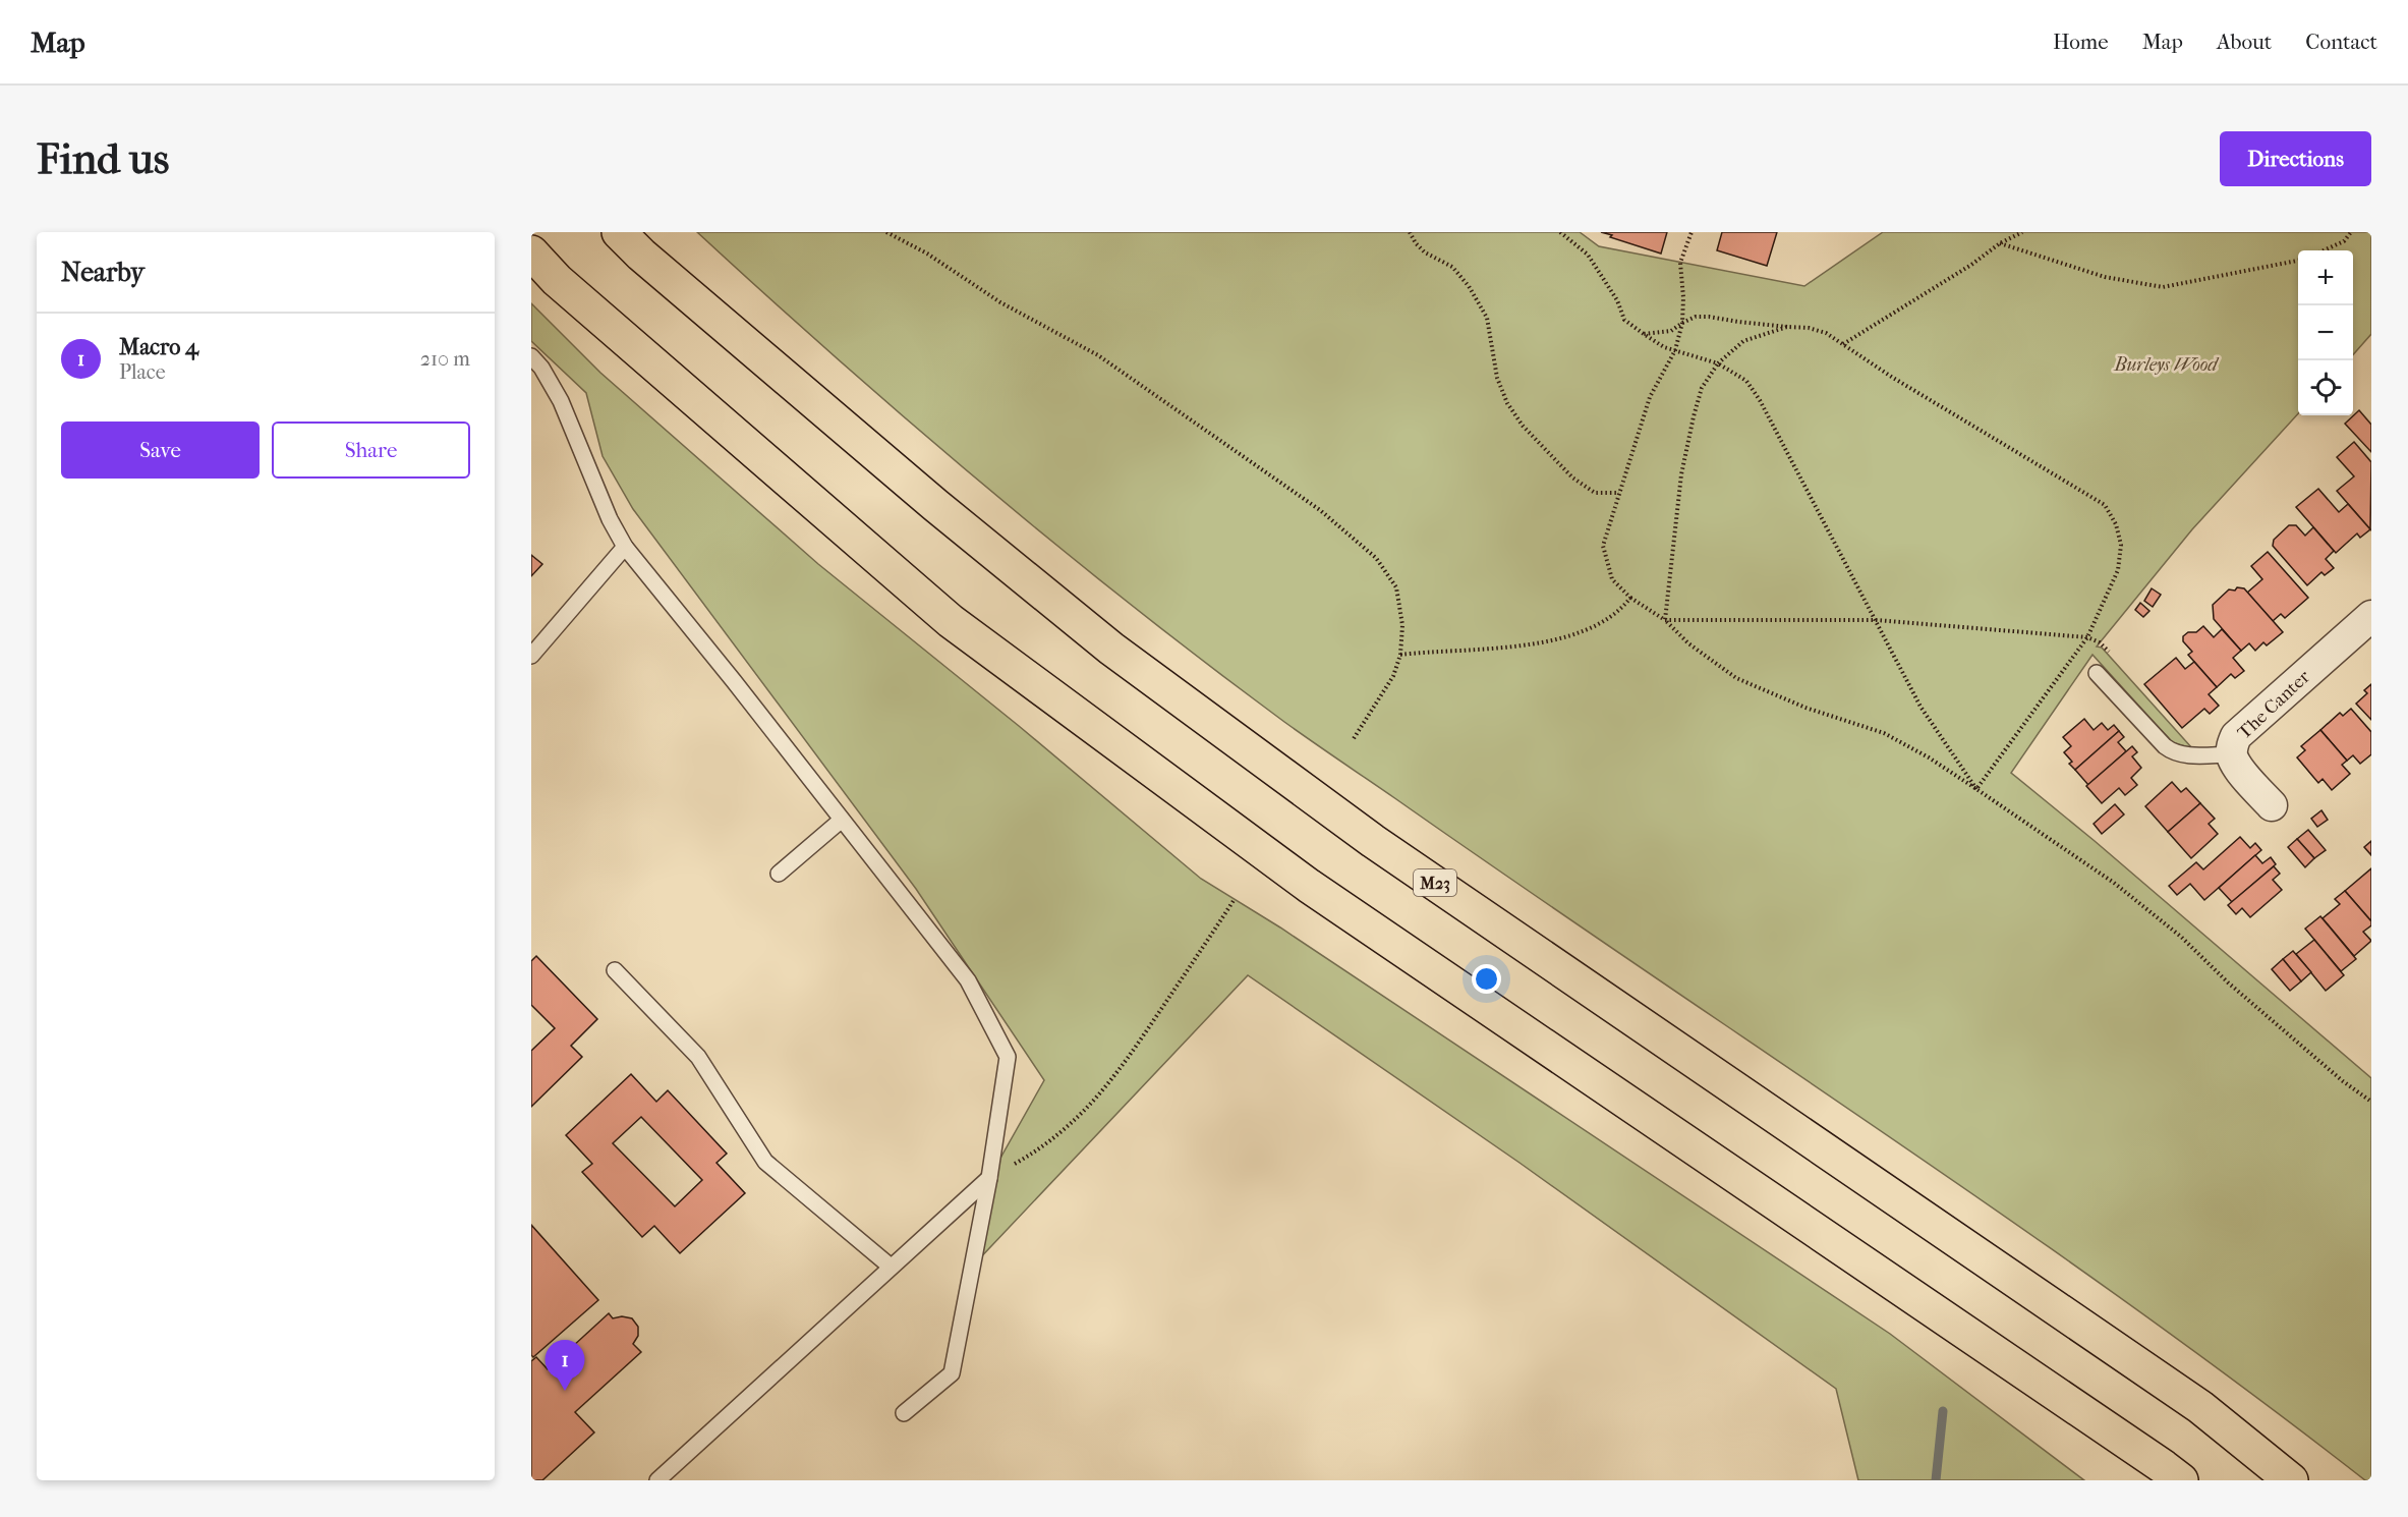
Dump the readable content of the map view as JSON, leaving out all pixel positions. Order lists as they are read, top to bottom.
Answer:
{
  "streets": {
    "highway": ["M23"],
    "street": ["The Canter"]
  },
  "parks": ["Burleys Wood"],
  "page": {
    "header": "Map",
    "nav": [
      "Home",
      "Map",
      "About",
      "Contact"
    ],
    "buttons": [
      "Directions",
      ["Save", "Share"]
    ],
    "title": "Find us",
    "heading": "Nearby",
    "map_buttons": ["+", "−"],
    "list": [
      {
        "mark": "1",
        "name": "Macro 4",
        "note": "Place",
        "value": "210 m"
      }
    ],
    "pins": "1"
  }
}
